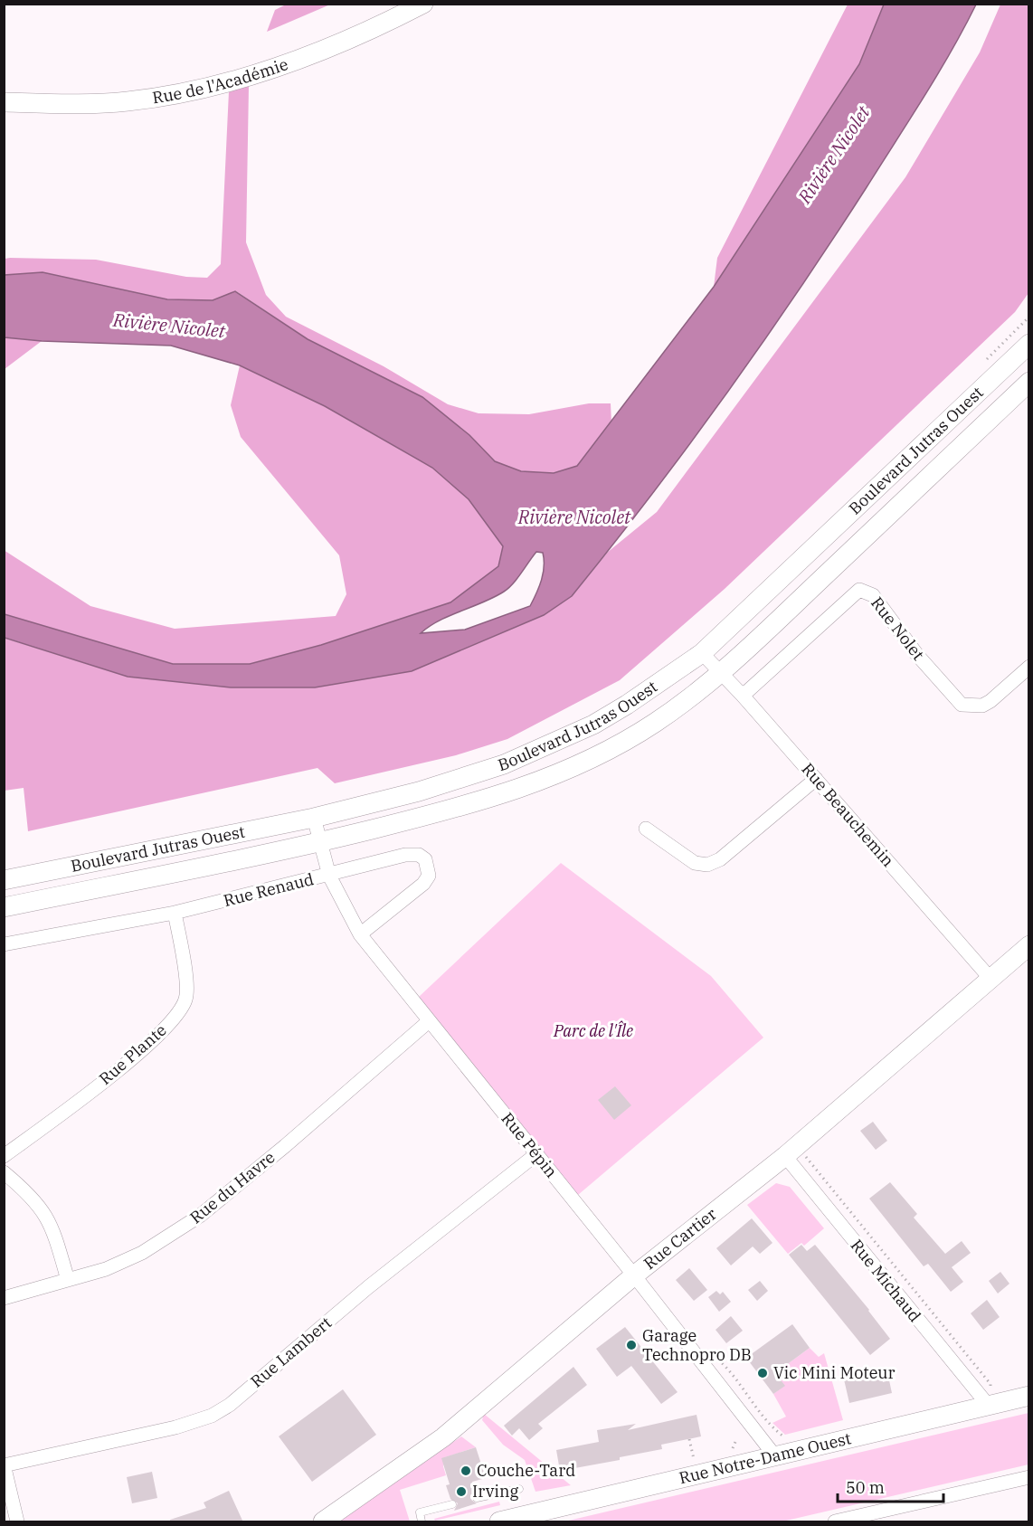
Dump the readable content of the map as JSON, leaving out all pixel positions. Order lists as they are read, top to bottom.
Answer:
{
  "streets": {
    "main road": [
      "Rue de l'Académie",
      "Boulevard Jutras Ouest",
      "Rue Cartier",
      "Rue Notre-Dame Ouest"
    ],
    "street": [
      "Rue Nolet",
      "Rue Beauchemin",
      "Rue Renaud",
      "Rue Plante",
      "Rue Pépin",
      "Rue du Havre",
      "Rue Michaud",
      "Rue Lambert"
    ]
  },
  "crossings": [
    ["Boulevard Jutras Ouest", "Rue Beauchemin"],
    ["Boulevard Jutras Ouest", "Rue Pépin"],
    ["Rue Nolet", "Rue Beauchemin"],
    ["Rue Beauchemin", "Rue Cartier"],
    ["Rue Renaud", "Rue Plante"],
    ["Rue Renaud", "Rue Pépin"],
    ["Rue Pépin", "Rue du Havre"],
    ["Rue Pépin", "Rue Cartier"],
    ["Rue Pépin", "Rue Lambert"],
    ["Rue Pépin", "Rue Notre-Dame Ouest"],
    ["Rue Cartier", "Rue Michaud"],
    ["Rue Michaud", "Rue Notre-Dame Ouest"]
  ],
  "water": ["Rivière Nicolet"],
  "parks": ["Parc de l'Île"],
  "places": [
    "Garage Technopro DB",
    "Vic Mini Moteur",
    "Couche-Tard",
    "Irving"
  ],
  "scale_bar": "50 m"
}
